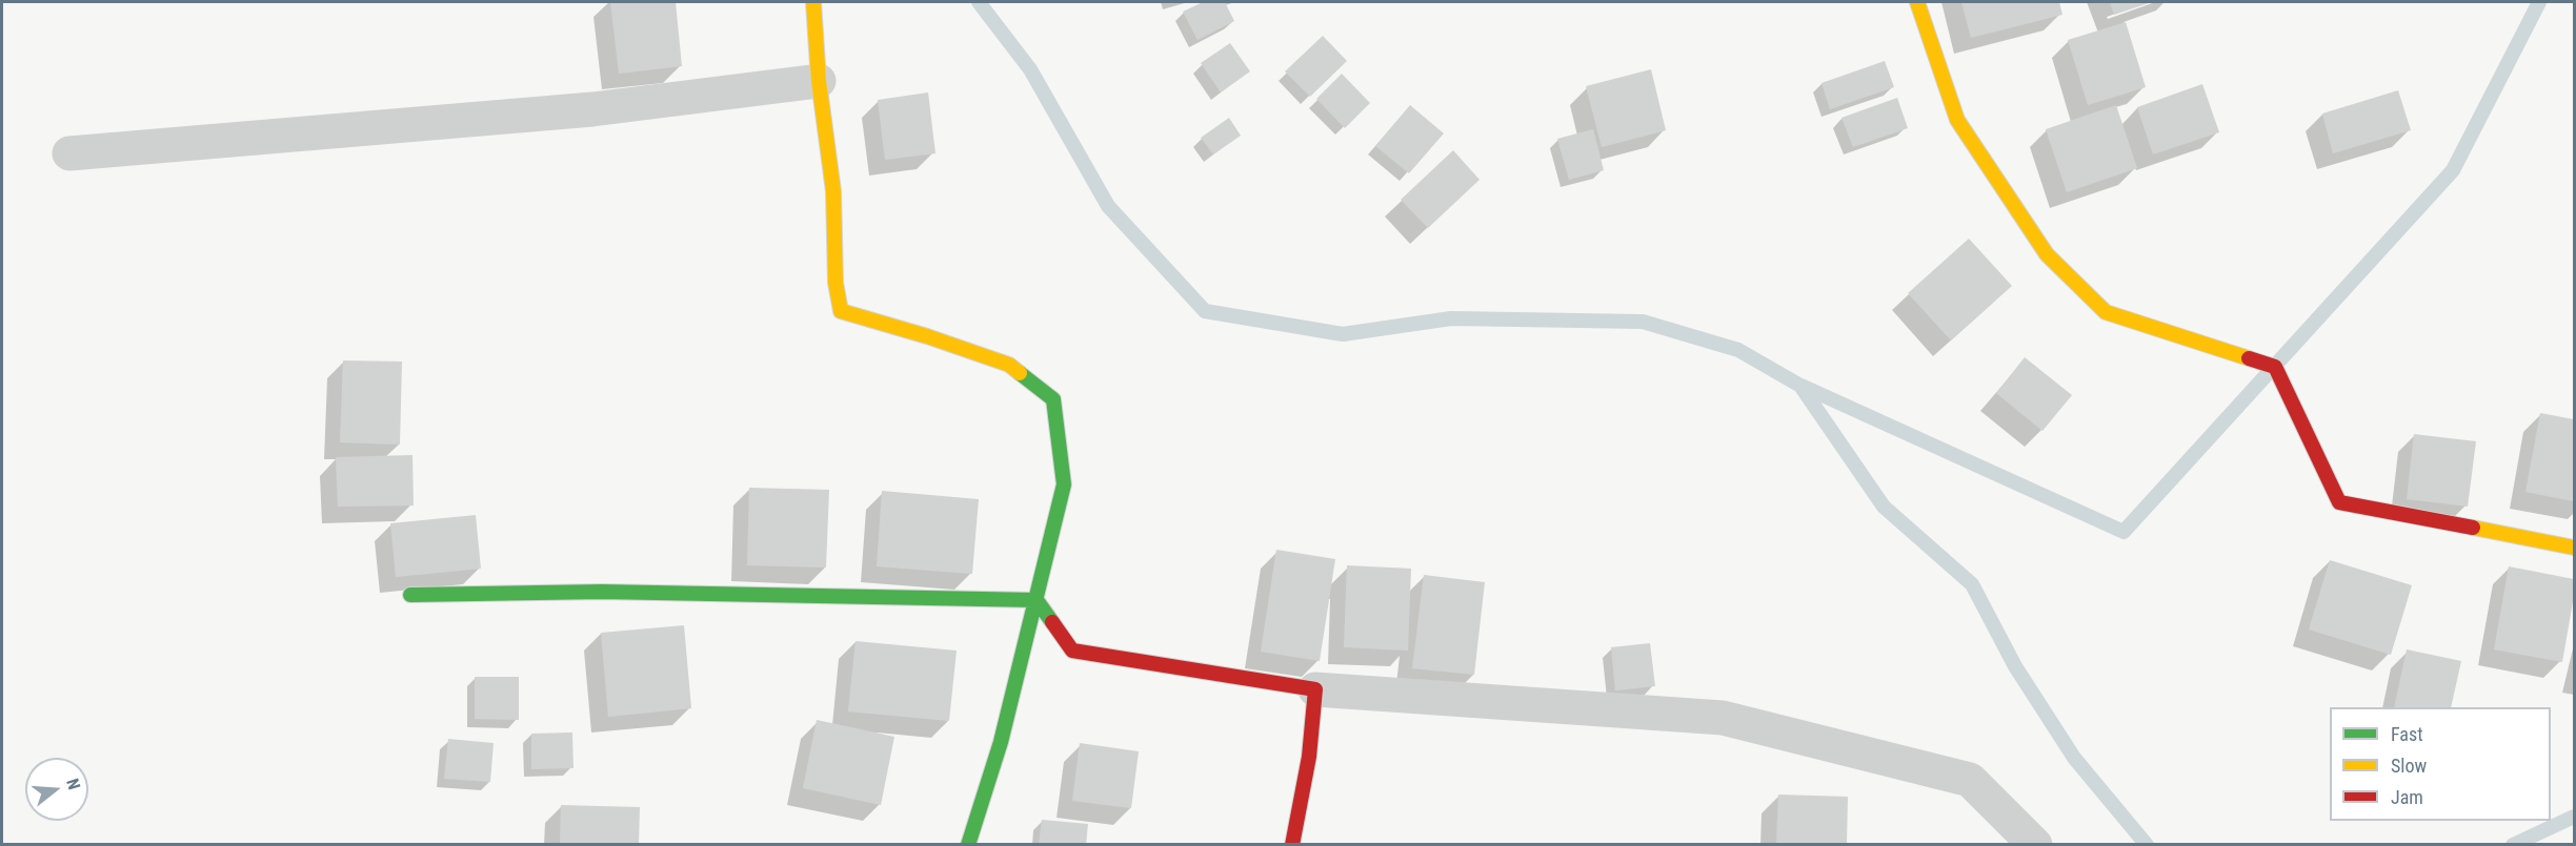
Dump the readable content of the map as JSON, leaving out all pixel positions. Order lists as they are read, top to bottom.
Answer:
{
  "legend": ["Fast", "Slow", "Jam"],
  "north": "right"
}
